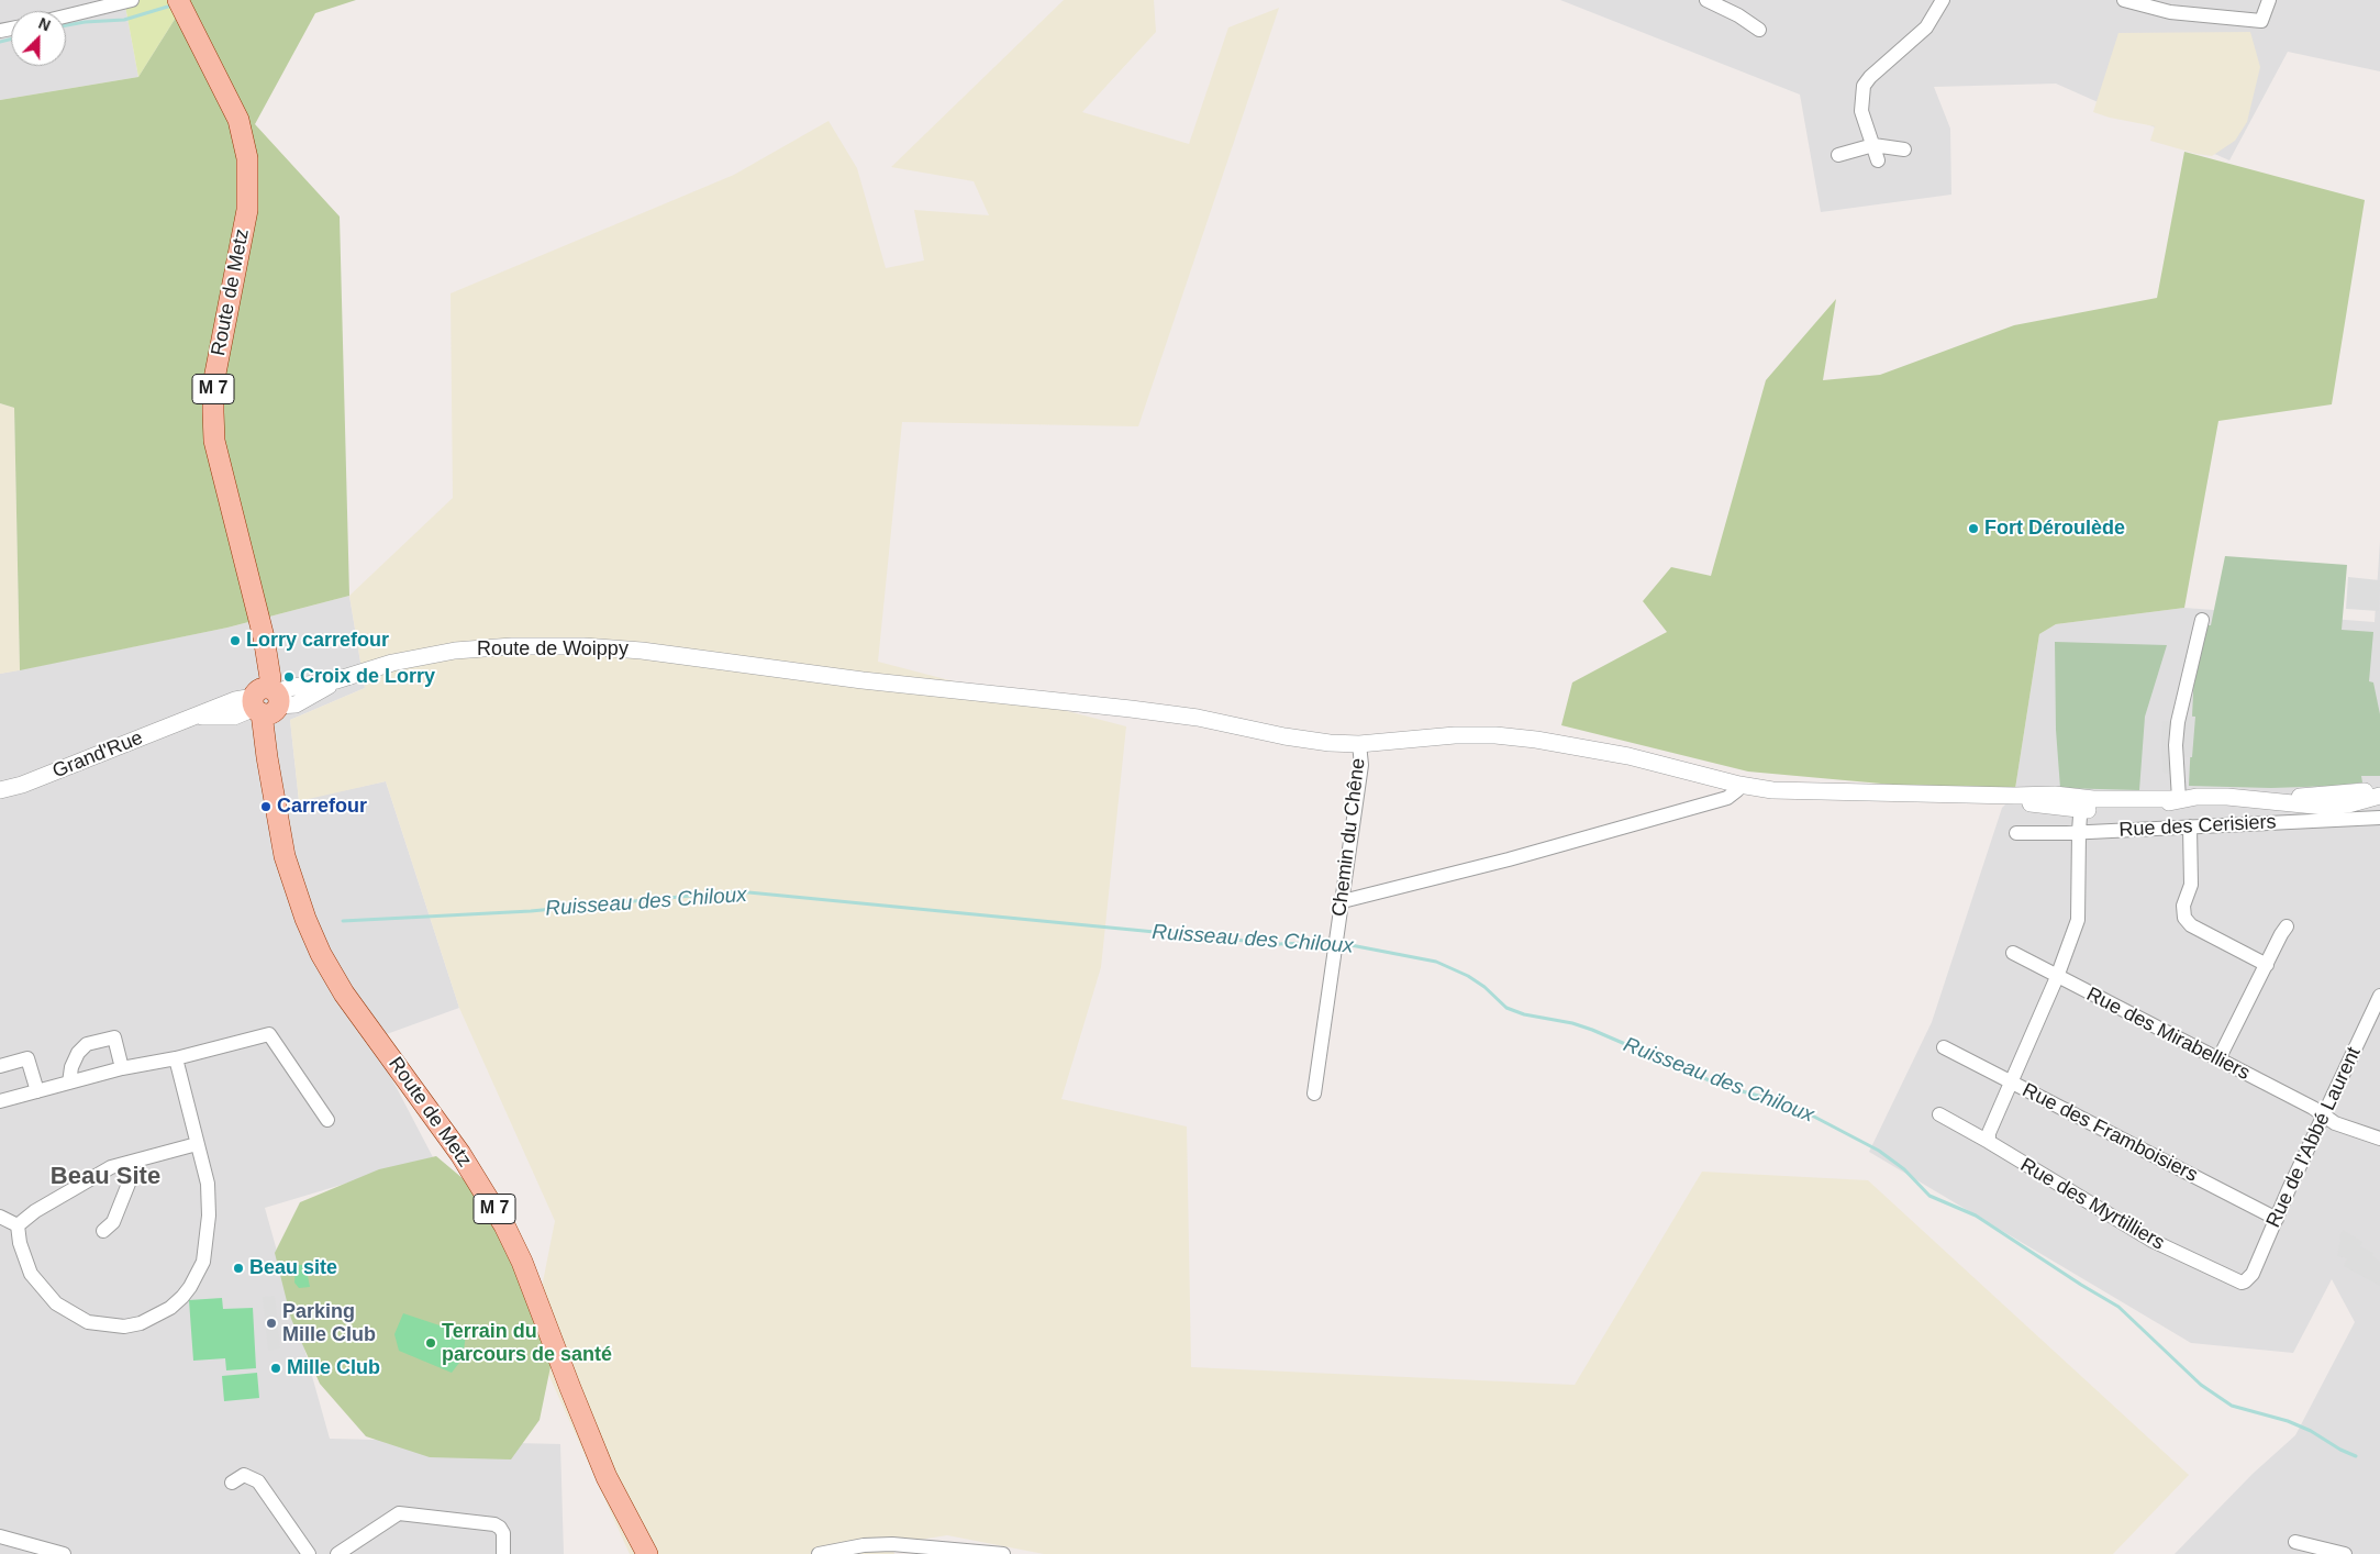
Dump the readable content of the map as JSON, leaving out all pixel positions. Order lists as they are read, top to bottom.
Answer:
{
  "streets": {
    "main road": ["Route de Metz", "M 7"],
    "street": [
      "Route de Woippy",
      "Grand'Rue",
      "Rue des Cerisiers",
      "Chemin du Chêne",
      "Rue des Mirabelliers",
      "Rue des Framboisiers",
      "Rue de l'Abbé Laurent",
      "Rue des Myrtilliers"
    ]
  },
  "crossings": [
    ["Route de Metz", "Route de Woippy"],
    ["Route de Metz", "Grand'Rue"],
    ["Route de Woippy", "Grand'Rue"],
    ["Route de Woippy", "Chemin du Chêne"],
    ["Rue des Mirabelliers", "Rue de l'Abbé Laurent"],
    ["Rue des Framboisiers", "Rue de l'Abbé Laurent"],
    ["Rue de l'Abbé Laurent", "Rue des Myrtilliers"]
  ],
  "districts": ["Beau Site"],
  "water": ["Ruisseau des Chiloux"],
  "places": [
    "Fort Déroulède",
    "Lorry carrefour",
    "Croix de Lorry",
    "Carrefour",
    "Beau site",
    "Parking Mille Club",
    "Terrain du parcours de santé",
    "Mille Club"
  ],
  "north": "top right"
}
